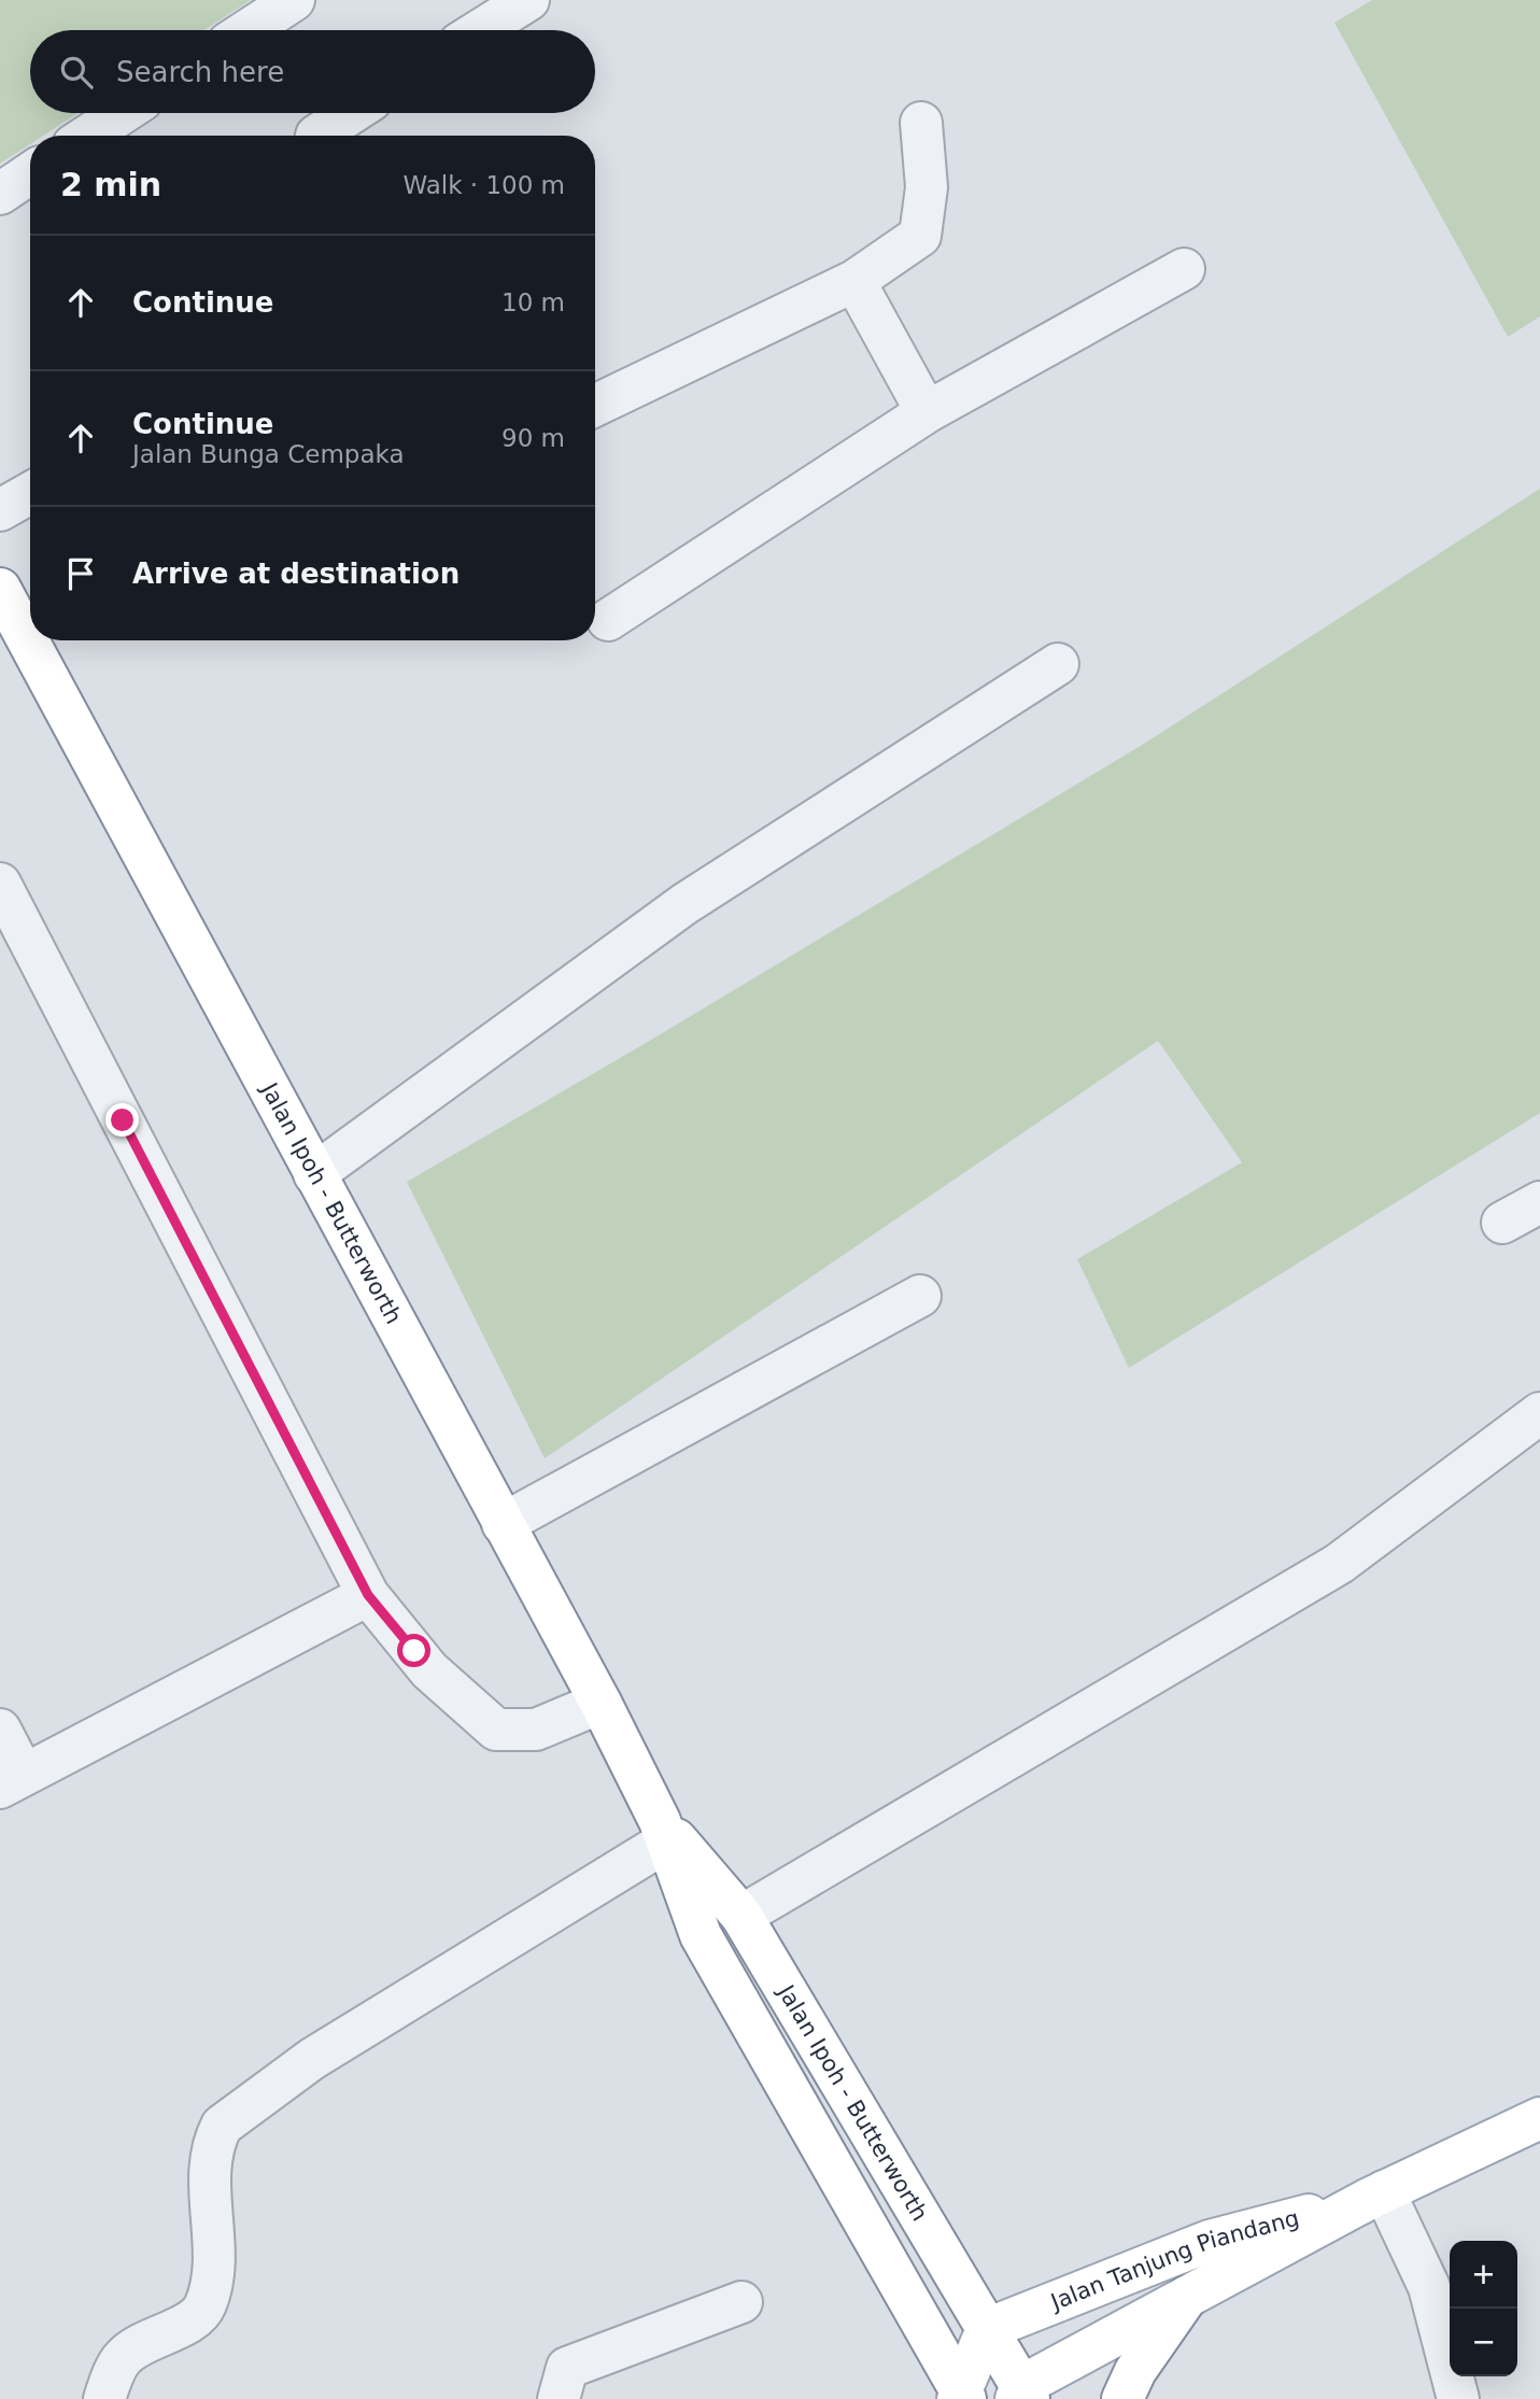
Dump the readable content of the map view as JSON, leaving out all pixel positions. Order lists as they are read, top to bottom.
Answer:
{
  "streets": {
    "main road": ["Jalan Ipoh - Butterworth", "Jalan Tanjung Piandang"]
  },
  "crossings": [
    ["Jalan Ipoh - Butterworth", "Jalan Tanjung Piandang"]
  ],
  "page": {
    "search": "Search here",
    "heading": ["2 min", "Walk · 100 m"],
    "list": [
      ["Continue", "10 m"],
      ["Continue", "Jalan Bunga Cempaka", "90 m"],
      "Arrive at destination"
    ],
    "map_buttons": ["+", "−"]
  }
}
